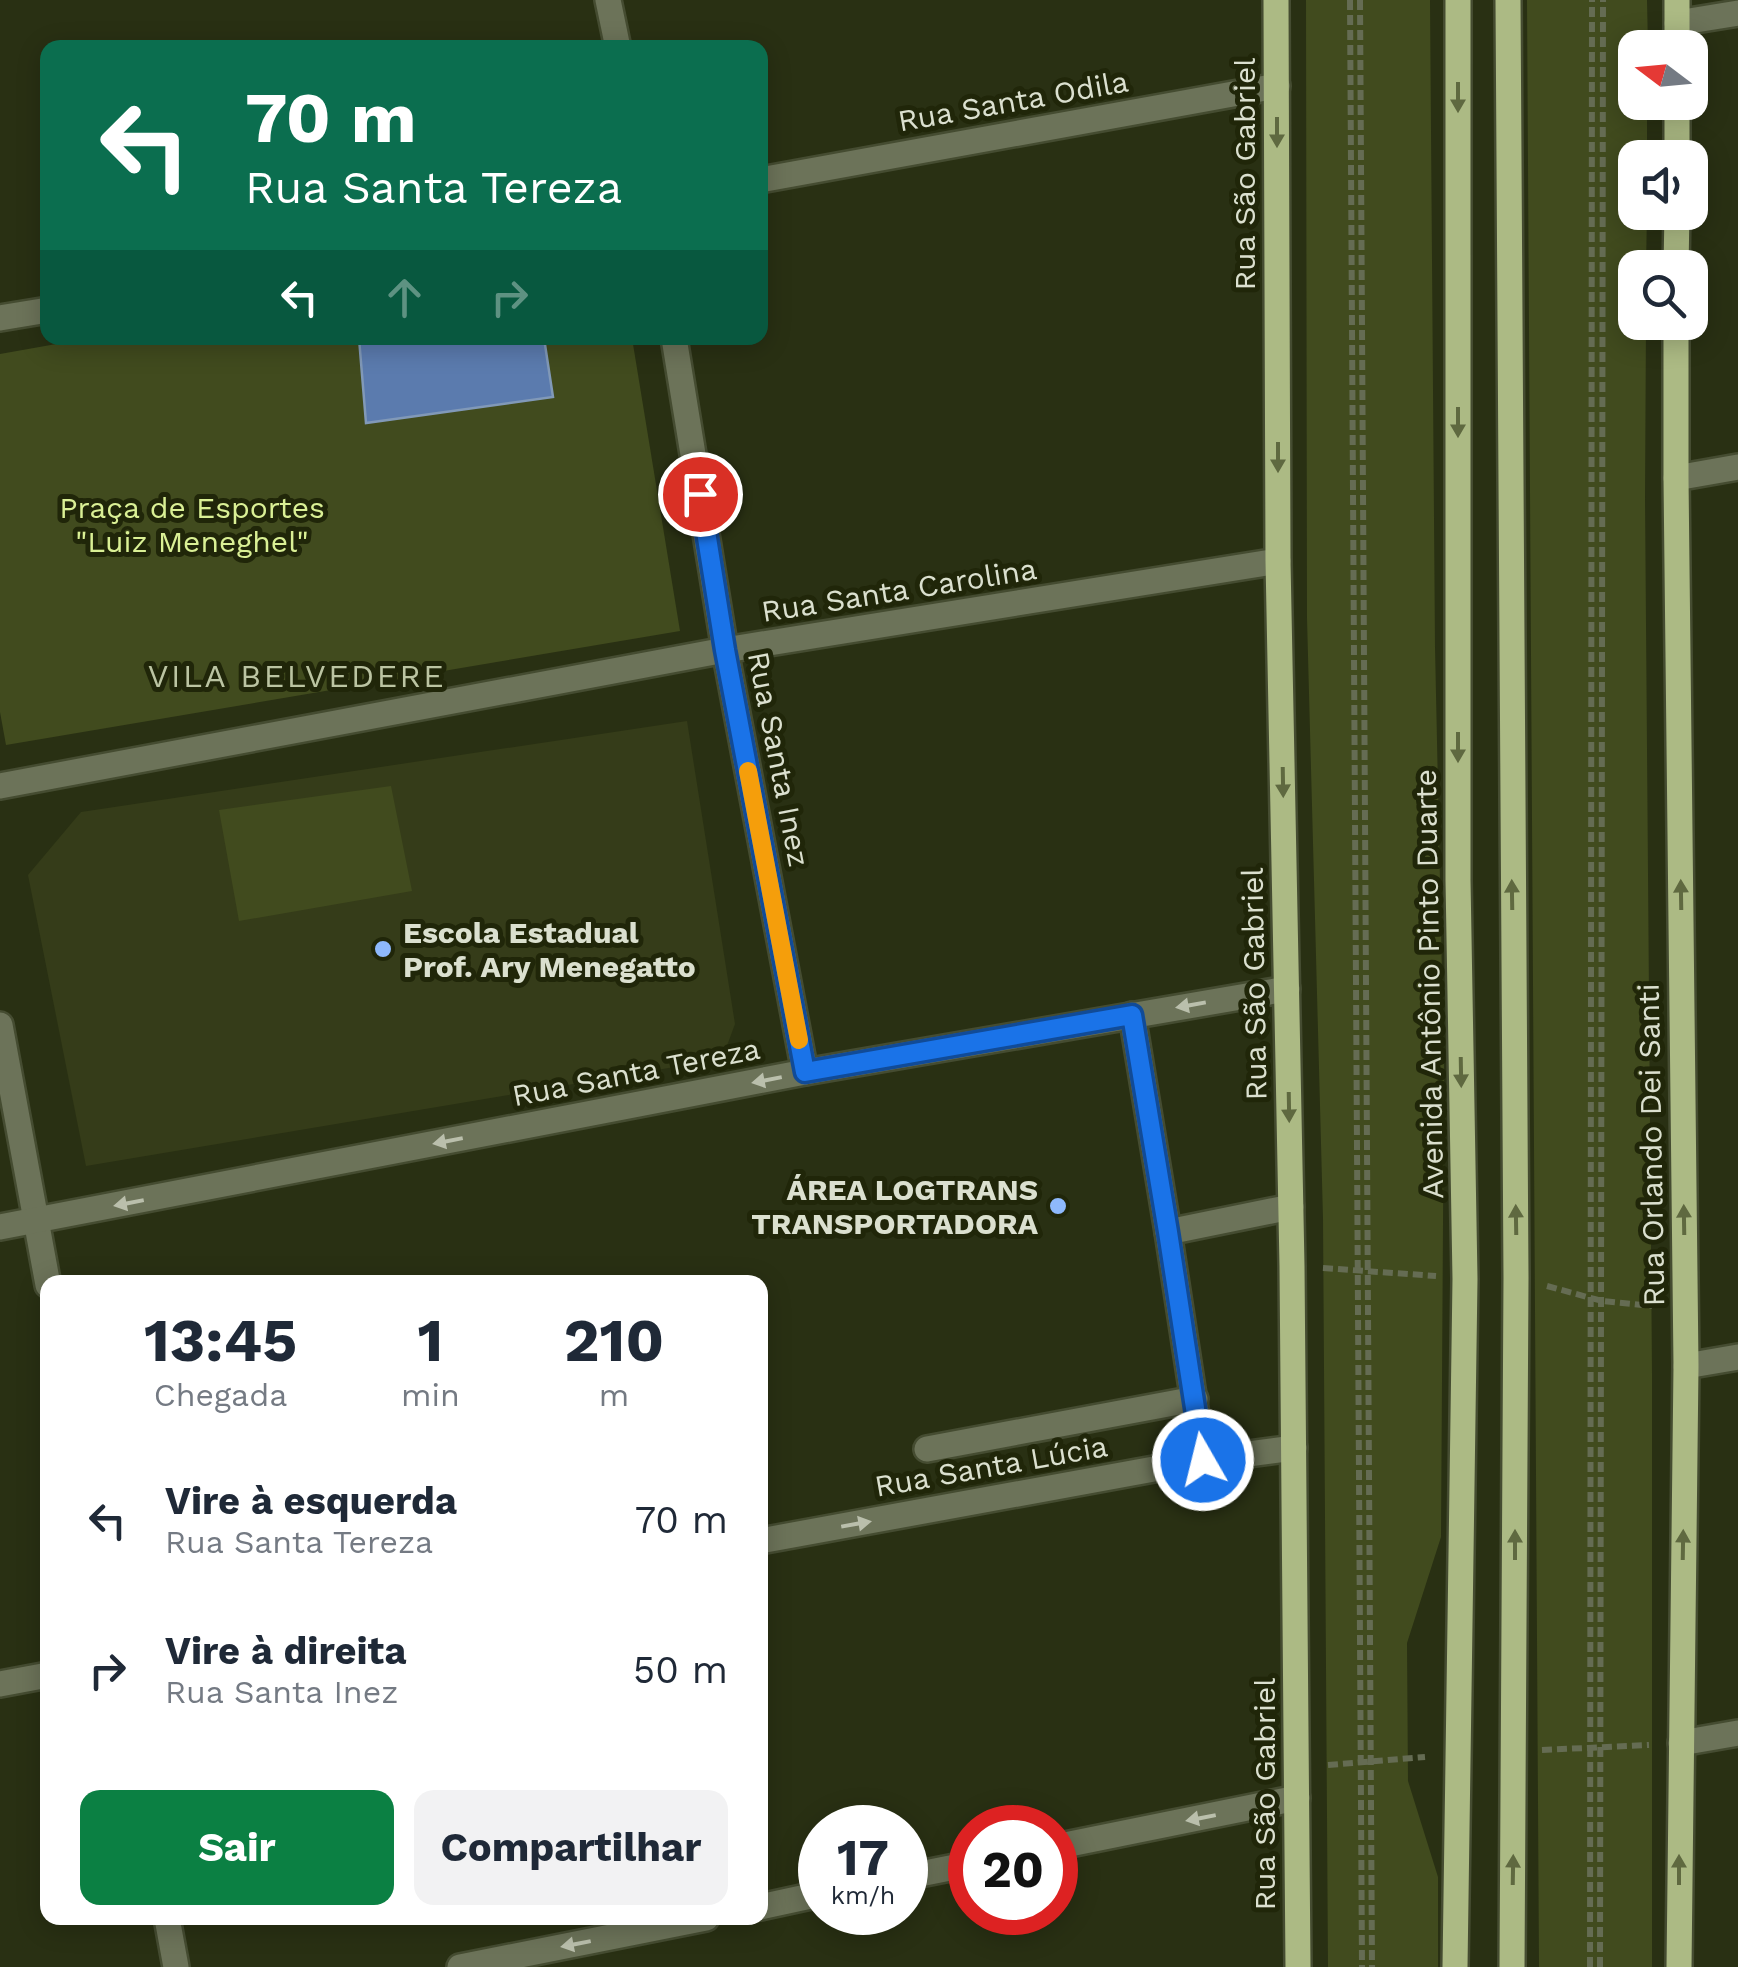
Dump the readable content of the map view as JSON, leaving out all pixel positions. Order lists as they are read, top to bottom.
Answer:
{
  "streets": {
    "main road": ["Rua São Gabriel", "Avenida Antônio Pinto Duarte", "Rua Orlando Dei Santi"],
    "street": [
      "Rua Santa Odila",
      "Rua Santa Carolina",
      "Rua Santa Inez",
      "Rua Santa Tereza",
      "Rua Santa Lúcia"
    ]
  },
  "crossings": [
    ["Rua Santa Odila", "Rua São Gabriel"],
    ["Rua São Gabriel", "Rua Santa Carolina"],
    ["Rua São Gabriel", "Rua Santa Tereza"],
    ["Rua São Gabriel", "Rua Santa Lúcia"],
    ["Rua Santa Carolina", "Rua Santa Inez"],
    ["Rua Santa Inez", "Rua Santa Tereza"]
  ],
  "one_way": ["Rua São Gabriel", "Rua Santa Tereza"],
  "districts": ["VILA BELVEDERE"],
  "parks": ["Praça de Esportes \"Luiz Meneghel\""],
  "places": ["Escola Estadual Prof. Ary Menegatto", "ÁREA LOGTRANS TRANSPORTADORA"],
  "north": "left",
  "page": {
    "turn": ["70 m", "Rua Santa Tereza"],
    "eta": [
      "13:45",
      "Chegada",
      "1",
      "min",
      "210",
      "m"
    ],
    "list": [
      {
        "name": "Vire à esquerda",
        "note": "Rua Santa Tereza",
        "value": "70 m"
      },
      {
        "name": "Vire à direita",
        "note": "Rua Santa Inez",
        "value": "50 m"
      }
    ],
    "buttons": ["Sair", "Compartilhar"],
    "speed": "17 km/h",
    "limit": "20"
  }
}
